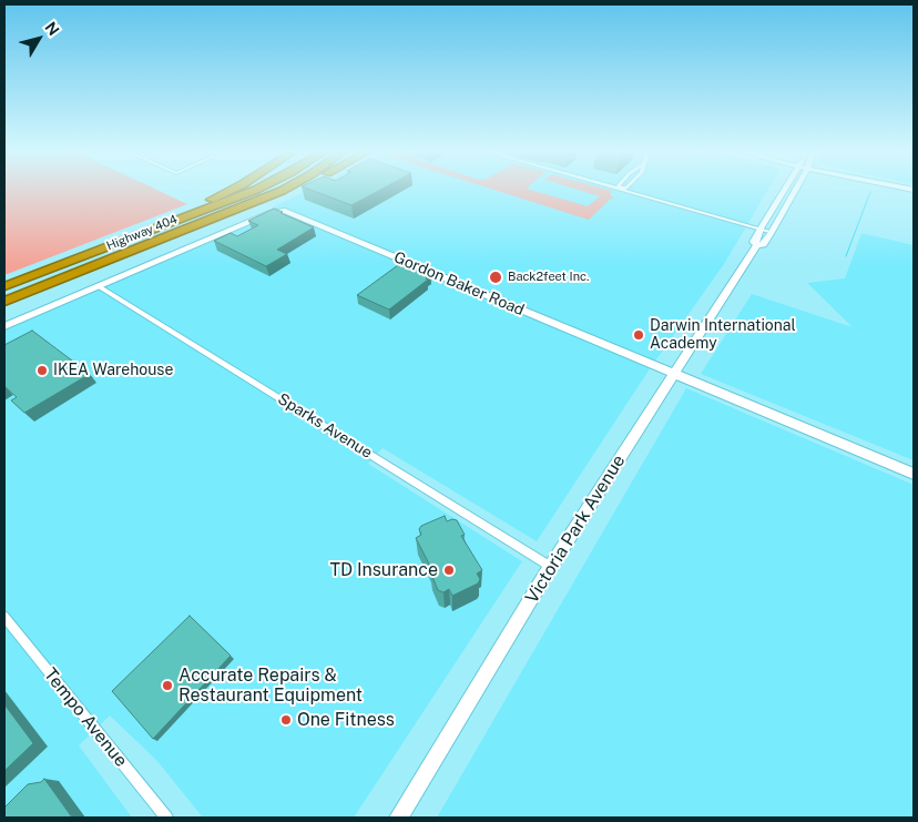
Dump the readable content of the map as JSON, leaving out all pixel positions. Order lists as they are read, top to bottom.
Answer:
{
  "streets": {
    "highway": ["Highway 404"],
    "main road": ["Gordon Baker Road", "Victoria Park Avenue"],
    "street": ["Sparks Avenue", "Tempo Avenue"]
  },
  "crossings": [
    ["Gordon Baker Road", "Sparks Avenue"],
    ["Gordon Baker Road", "Victoria Park Avenue"],
    ["Sparks Avenue", "Victoria Park Avenue"]
  ],
  "places": [
    "Back2feet Inc.",
    "Darwin International Academy",
    "IKEA Warehouse",
    "TD Insurance",
    "Accurate Repairs & Restaurant Equipment",
    "One Fitness"
  ],
  "north": "top right"
}
